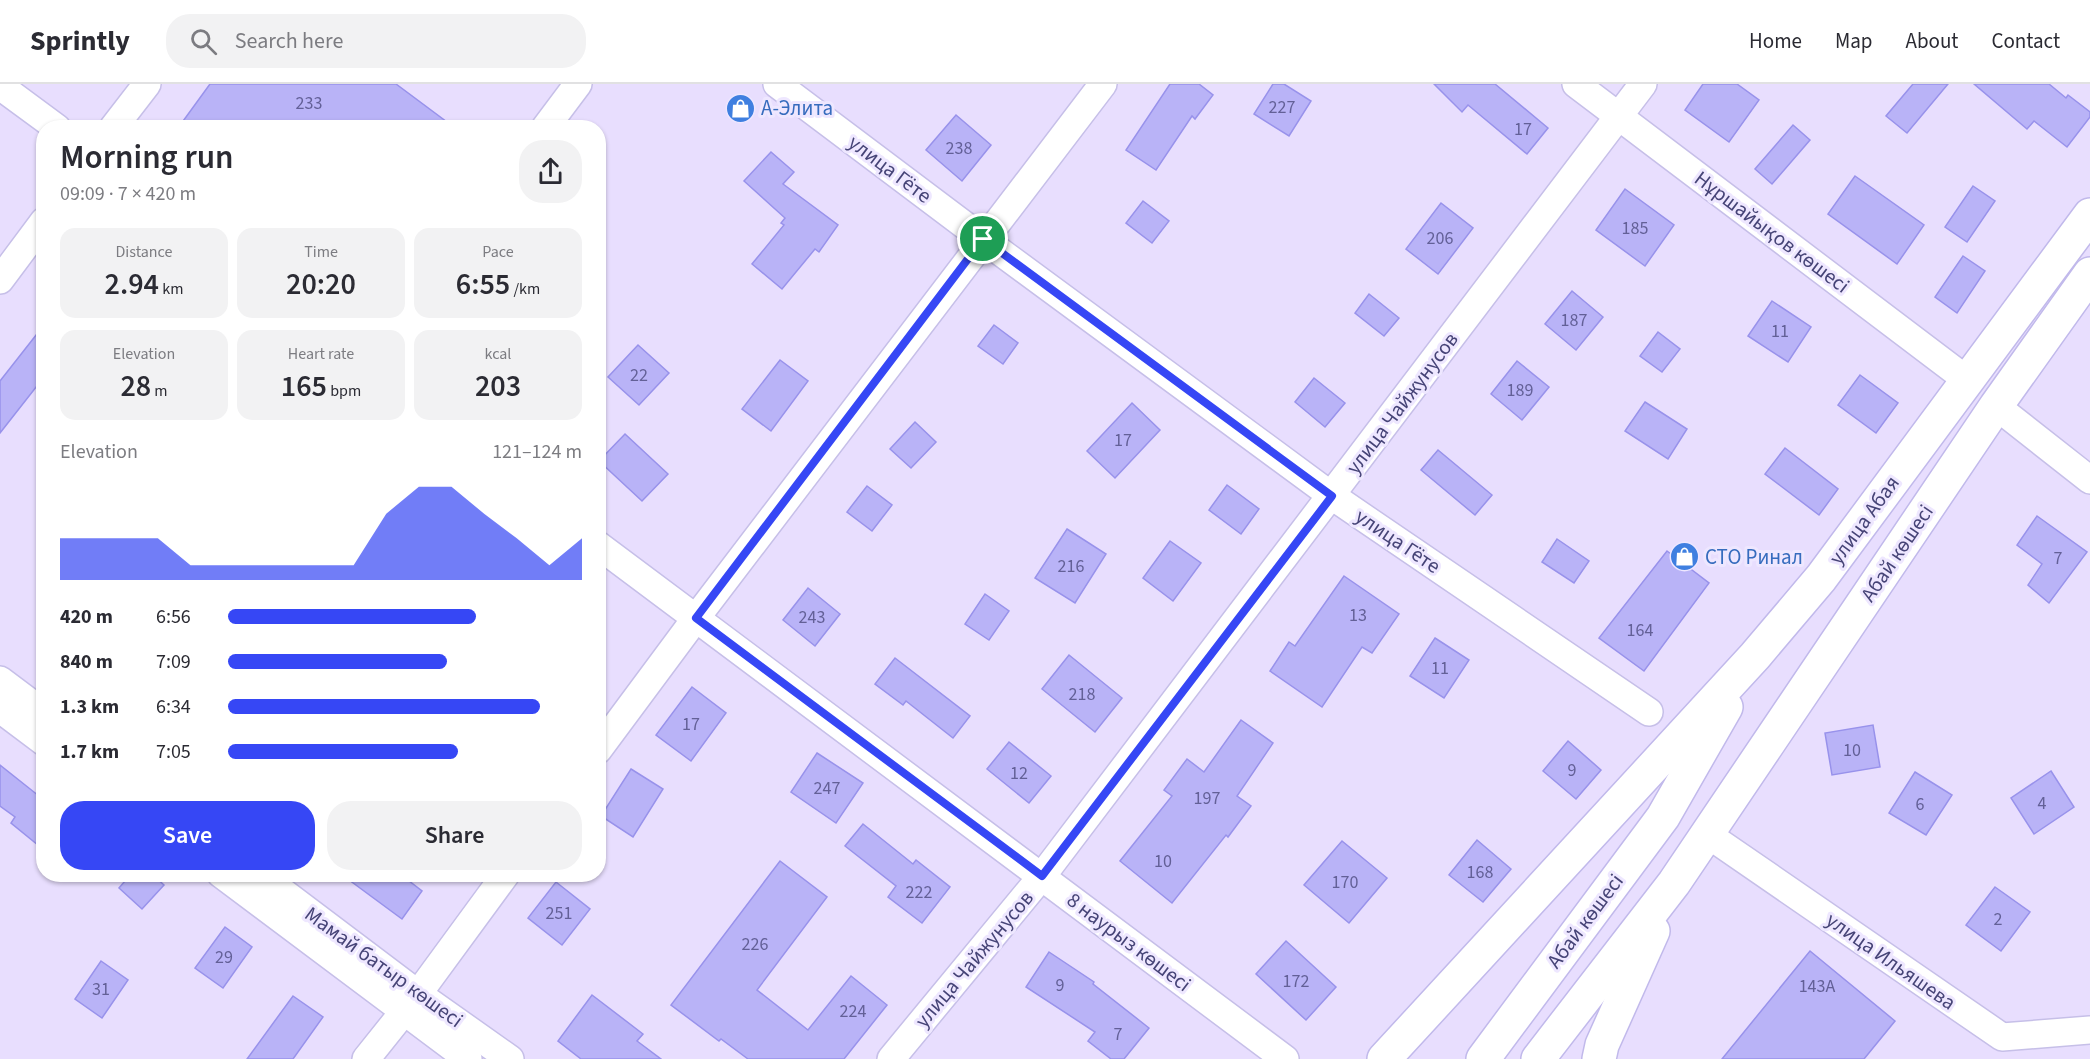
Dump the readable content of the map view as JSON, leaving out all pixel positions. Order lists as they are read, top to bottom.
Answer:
{
  "streets": {
    "main road": ["улица Абая", "Абай көшесі"],
    "street": [
      "улица Гёте",
      "Нұршайықов көшесі",
      "улица Чайжунусов",
      "8 наурыз көшесі",
      "улица Ильяшева",
      "Мамай батыр көшесі"
    ]
  },
  "crossings": [
    ["улица Гёте", "улица Чайжунусов"],
    ["Нұршайықов көшесі", "улица Чайжунусов"],
    ["Нұршайықов көшесі", "улица Абая"],
    ["улица Чайжунусов", "8 наурыз көшесі"],
    ["улица Абая", "Абай көшесі"],
    ["Абай көшесі", "улица Ильяшева"]
  ],
  "places": {
    "shop": ["А-Элита", "СТО Ринал"]
  },
  "house_numbers": [
    "233",
    "227",
    "17",
    "238",
    "185",
    "206",
    "187",
    "11",
    "22",
    "189",
    "17",
    "7",
    "216",
    "13",
    "243",
    "164",
    "11",
    "218",
    "17",
    "10",
    "9",
    "12",
    "247",
    "197",
    "4",
    "6",
    "10",
    "168",
    "170",
    "222",
    "251",
    "2",
    "226",
    "29",
    "172",
    "9",
    "143А",
    "31",
    "224",
    "7"
  ],
  "page": {
    "header": "Sprintly",
    "search": "Search here",
    "nav": [
      "Home",
      "Map",
      "About",
      "Contact"
    ],
    "heading": ["Morning run", "09:09 · 7 × 420 m"],
    "stats": [
      ["Distance", "2.94 km"],
      ["Time", "20:20"],
      ["Pace", "6:55 /km"],
      ["Elevation", "28 m"],
      ["Heart rate", "165 bpm"],
      ["kcal", "203"]
    ],
    "chart": ["Elevation", "121–124 m"],
    "list": [
      {
        "name": "420 m",
        "note": "6:56"
      },
      {
        "name": "840 m",
        "note": "7:09"
      },
      {
        "name": "1.3 km",
        "note": "6:34"
      },
      {
        "name": "1.7 km",
        "note": "7:05"
      }
    ],
    "buttons": ["Save", "Share"]
  }
}
